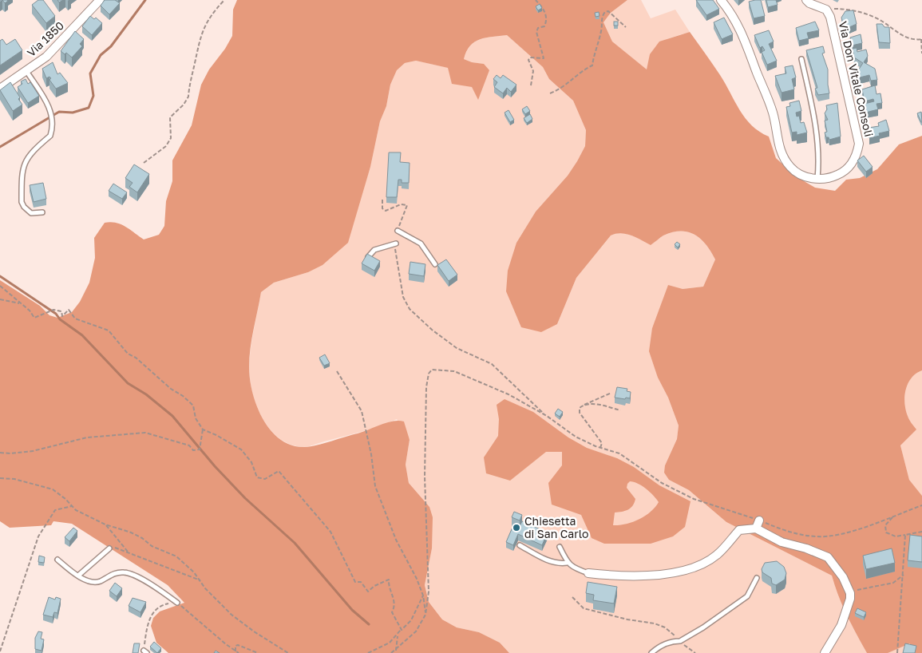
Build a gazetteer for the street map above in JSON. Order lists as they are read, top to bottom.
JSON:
{
  "streets": {
    "street": ["Via 1850", "Via Don Vitale Consoli"]
  },
  "places": ["Chiesetta di San Carlo"]
}
